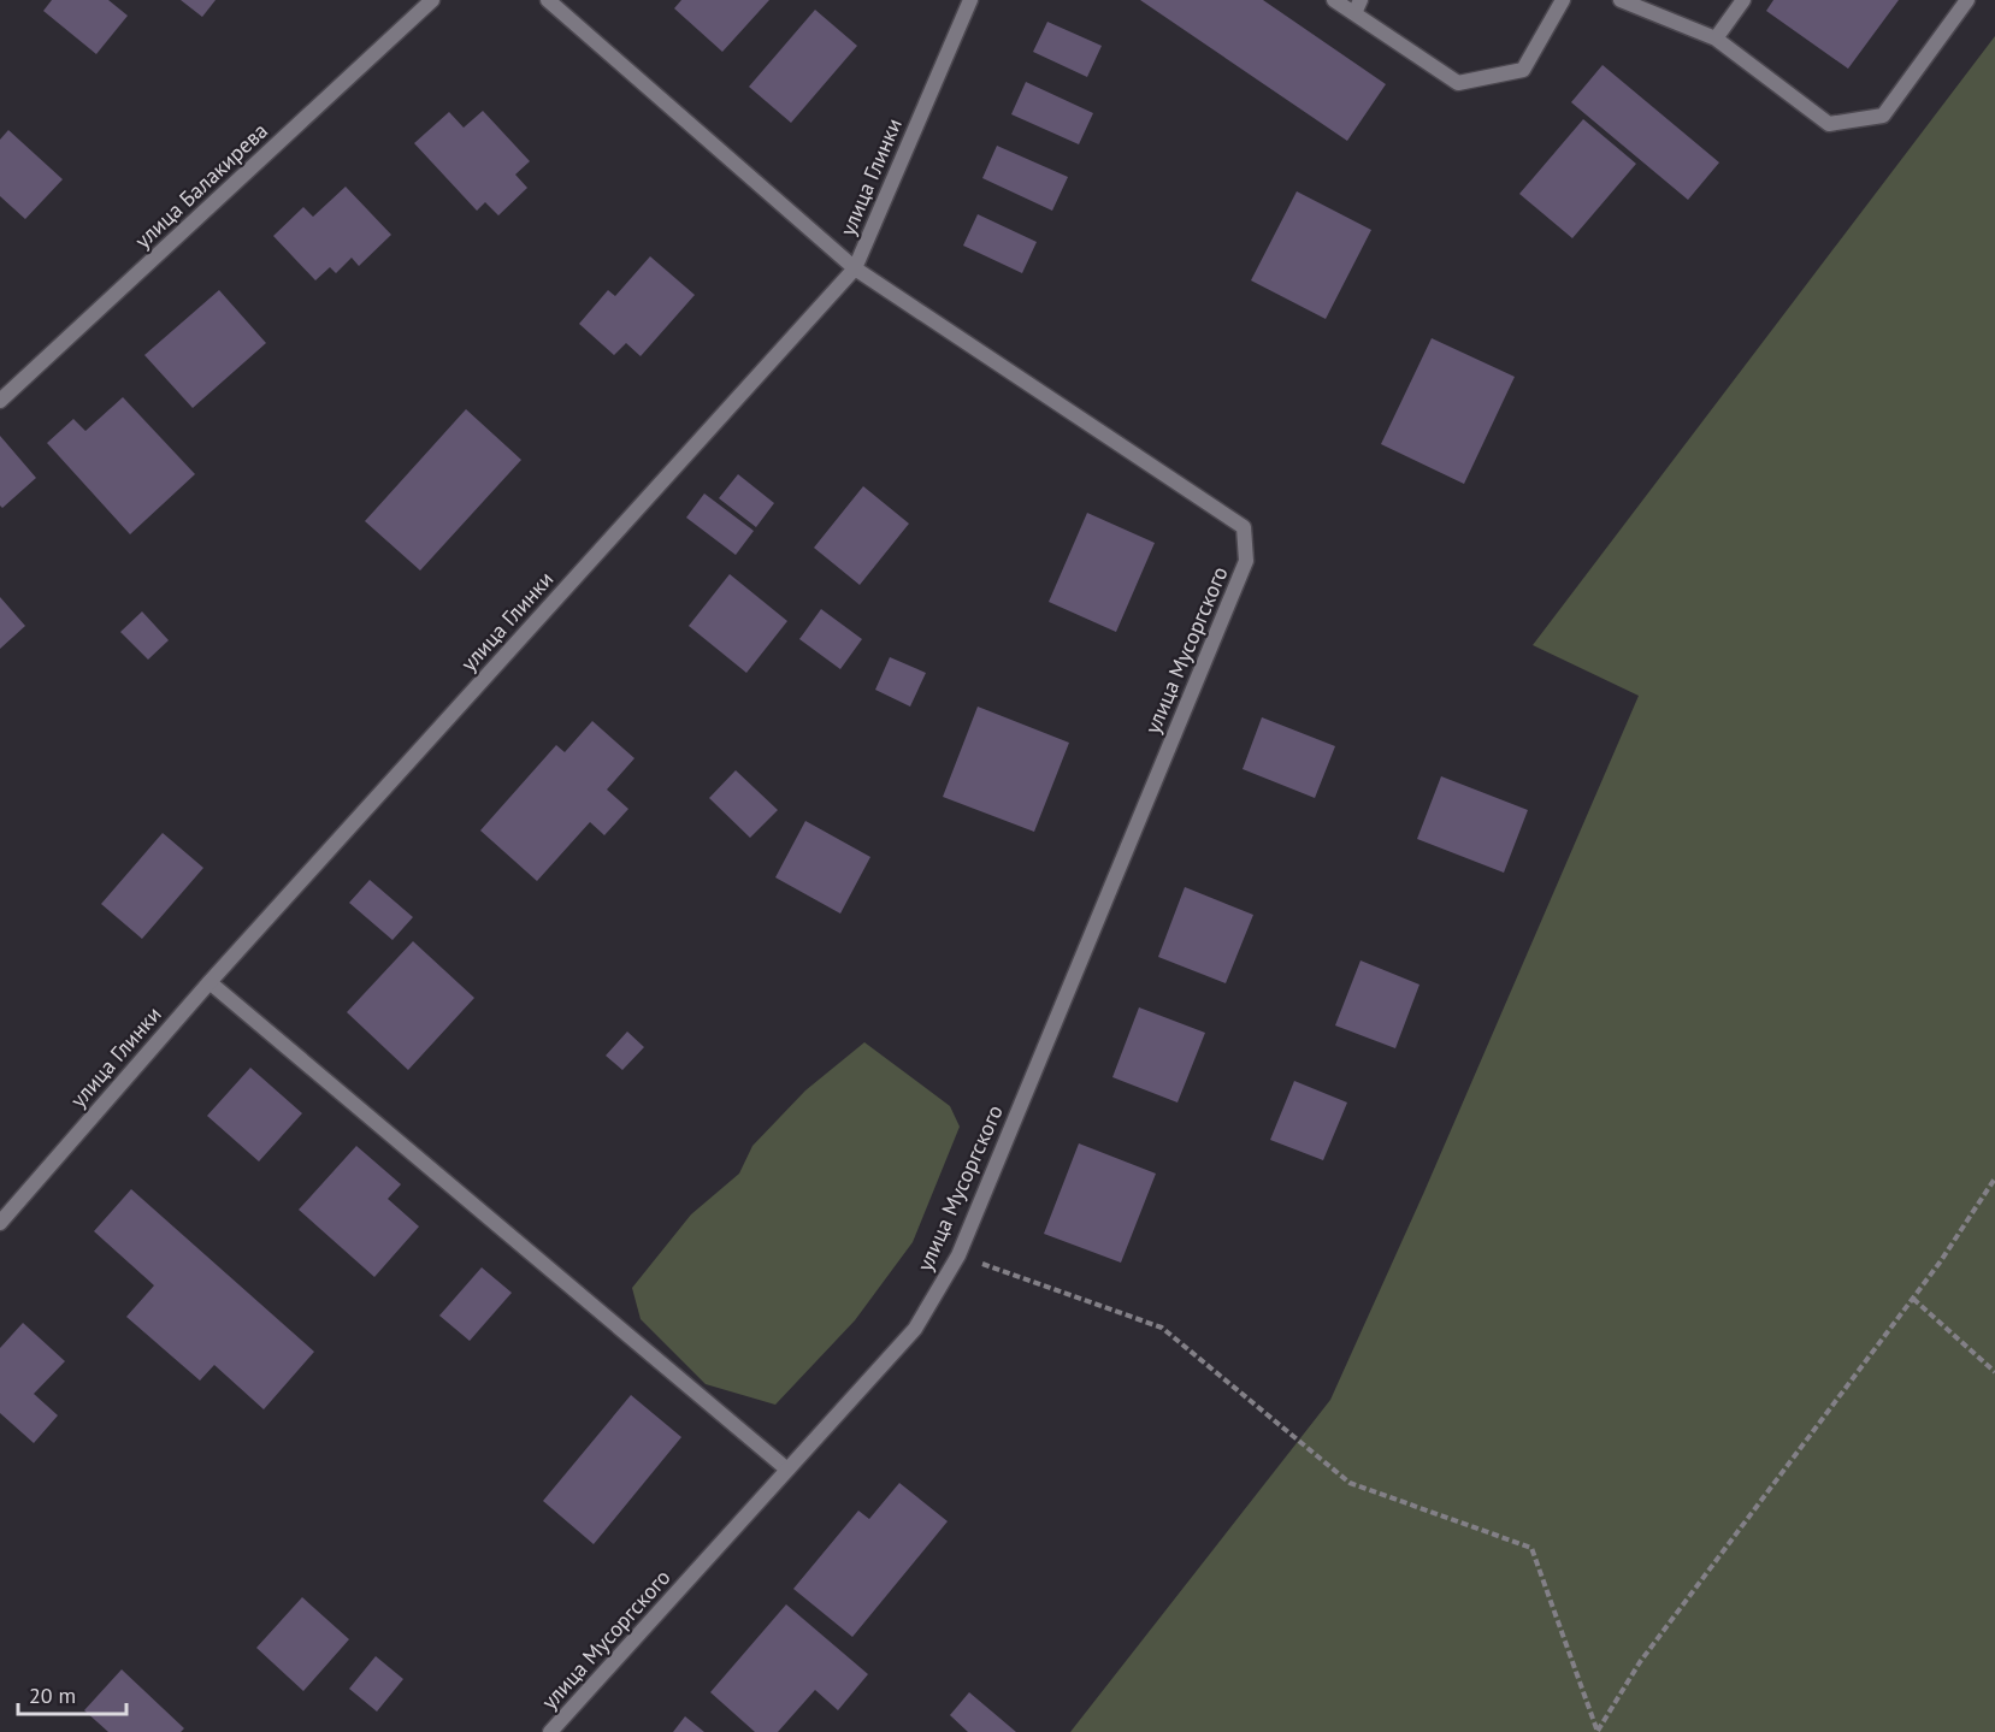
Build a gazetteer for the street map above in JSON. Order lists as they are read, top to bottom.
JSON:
{
  "streets": {
    "street": ["улица Глинки", "улица Балакирева", "улица Мусоргского"]
  },
  "crossings": [
    ["улица Глинки", "улица Мусоргского"]
  ],
  "scale_bar": "20 m"
}
